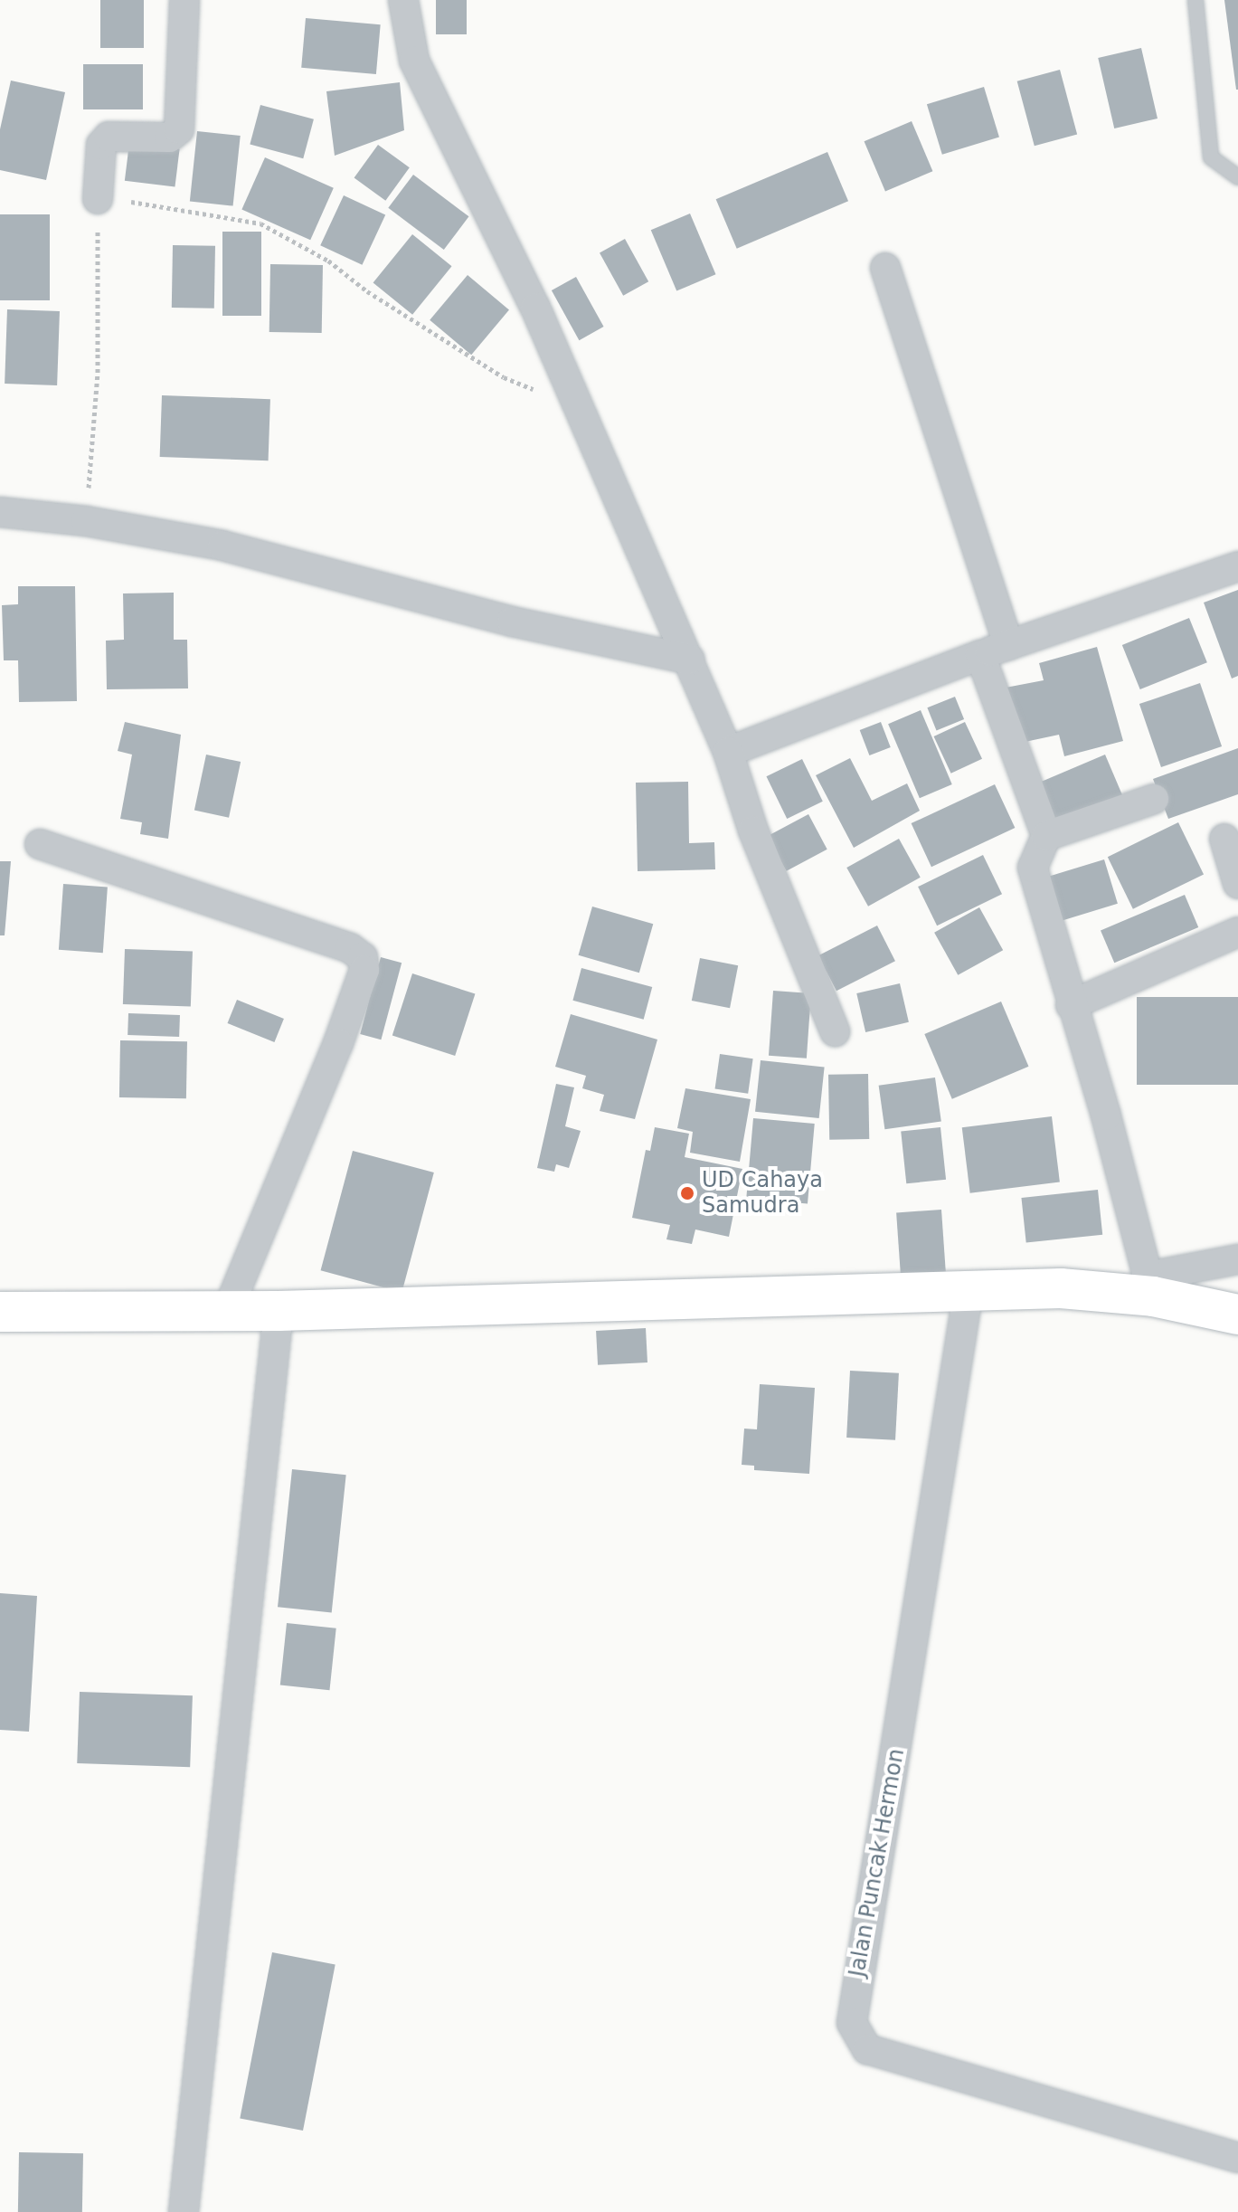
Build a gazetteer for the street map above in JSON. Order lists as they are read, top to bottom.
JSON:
{
  "streets": {
    "street": ["Jalan Puncak Hermon"]
  },
  "places": ["UD Cahaya Samudra"]
}
